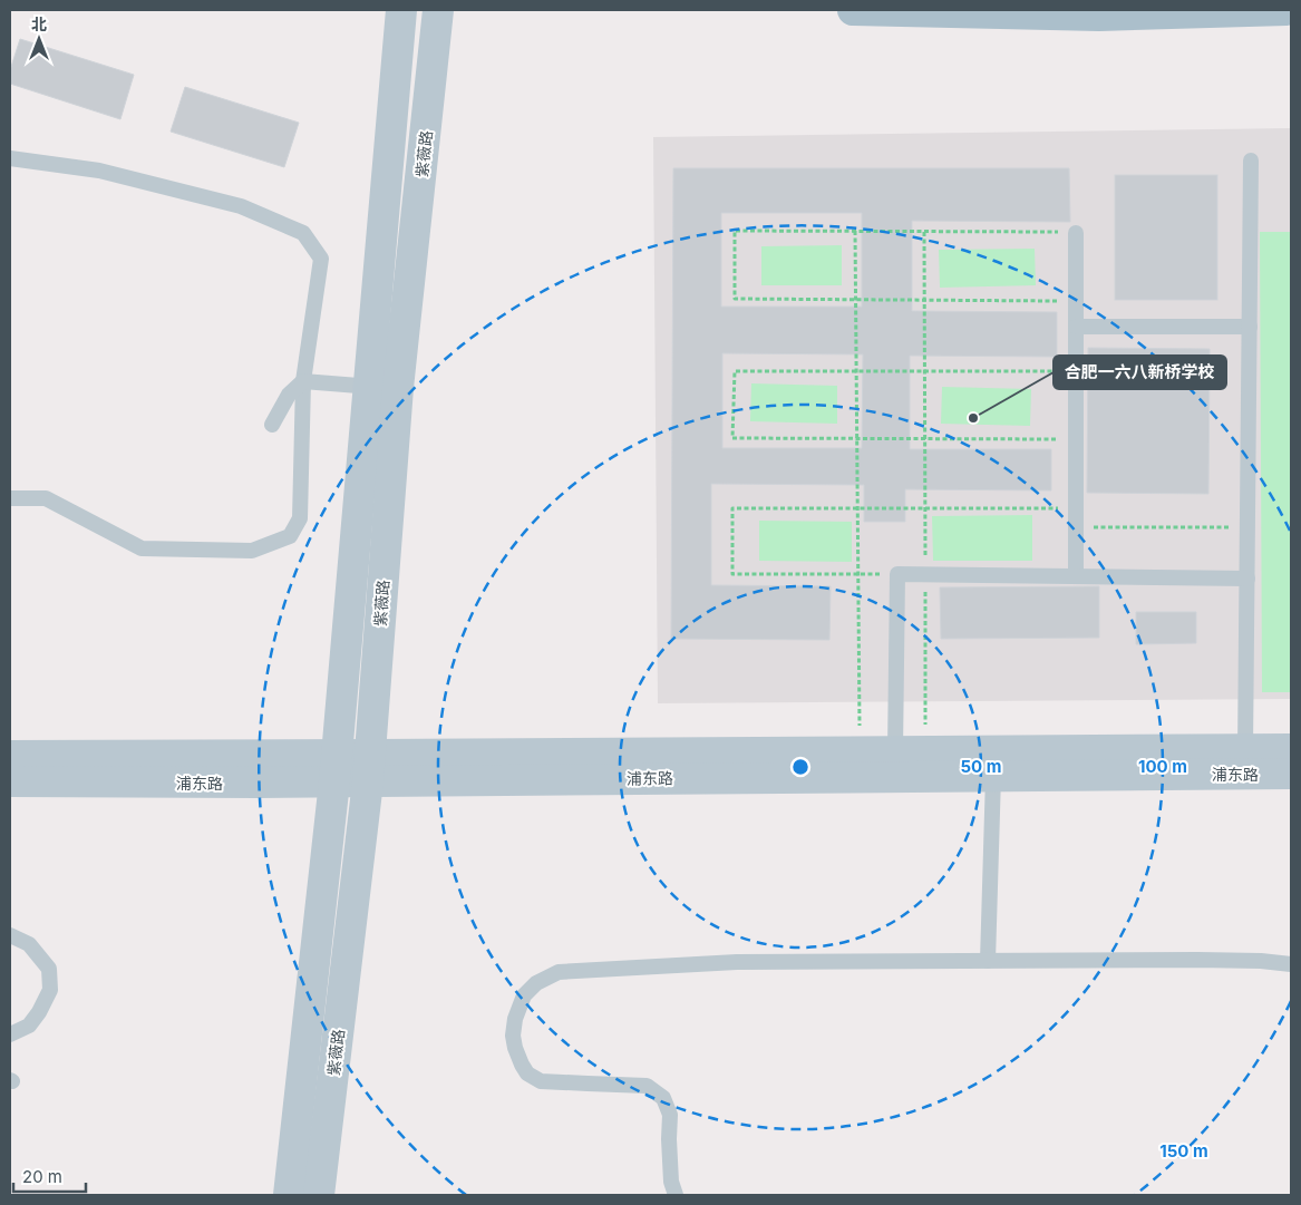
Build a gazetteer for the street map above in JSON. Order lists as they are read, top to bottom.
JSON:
{
  "streets": {
    "street": ["紫薇路", "浦东路"]
  },
  "crossings": [
    ["紫薇路", "浦东路"]
  ],
  "places": ["合肥一六八新桥学校"],
  "scale_bar": "20 m",
  "north": "top",
  "rings": ["50 m", "100 m", "150 m"]
}
